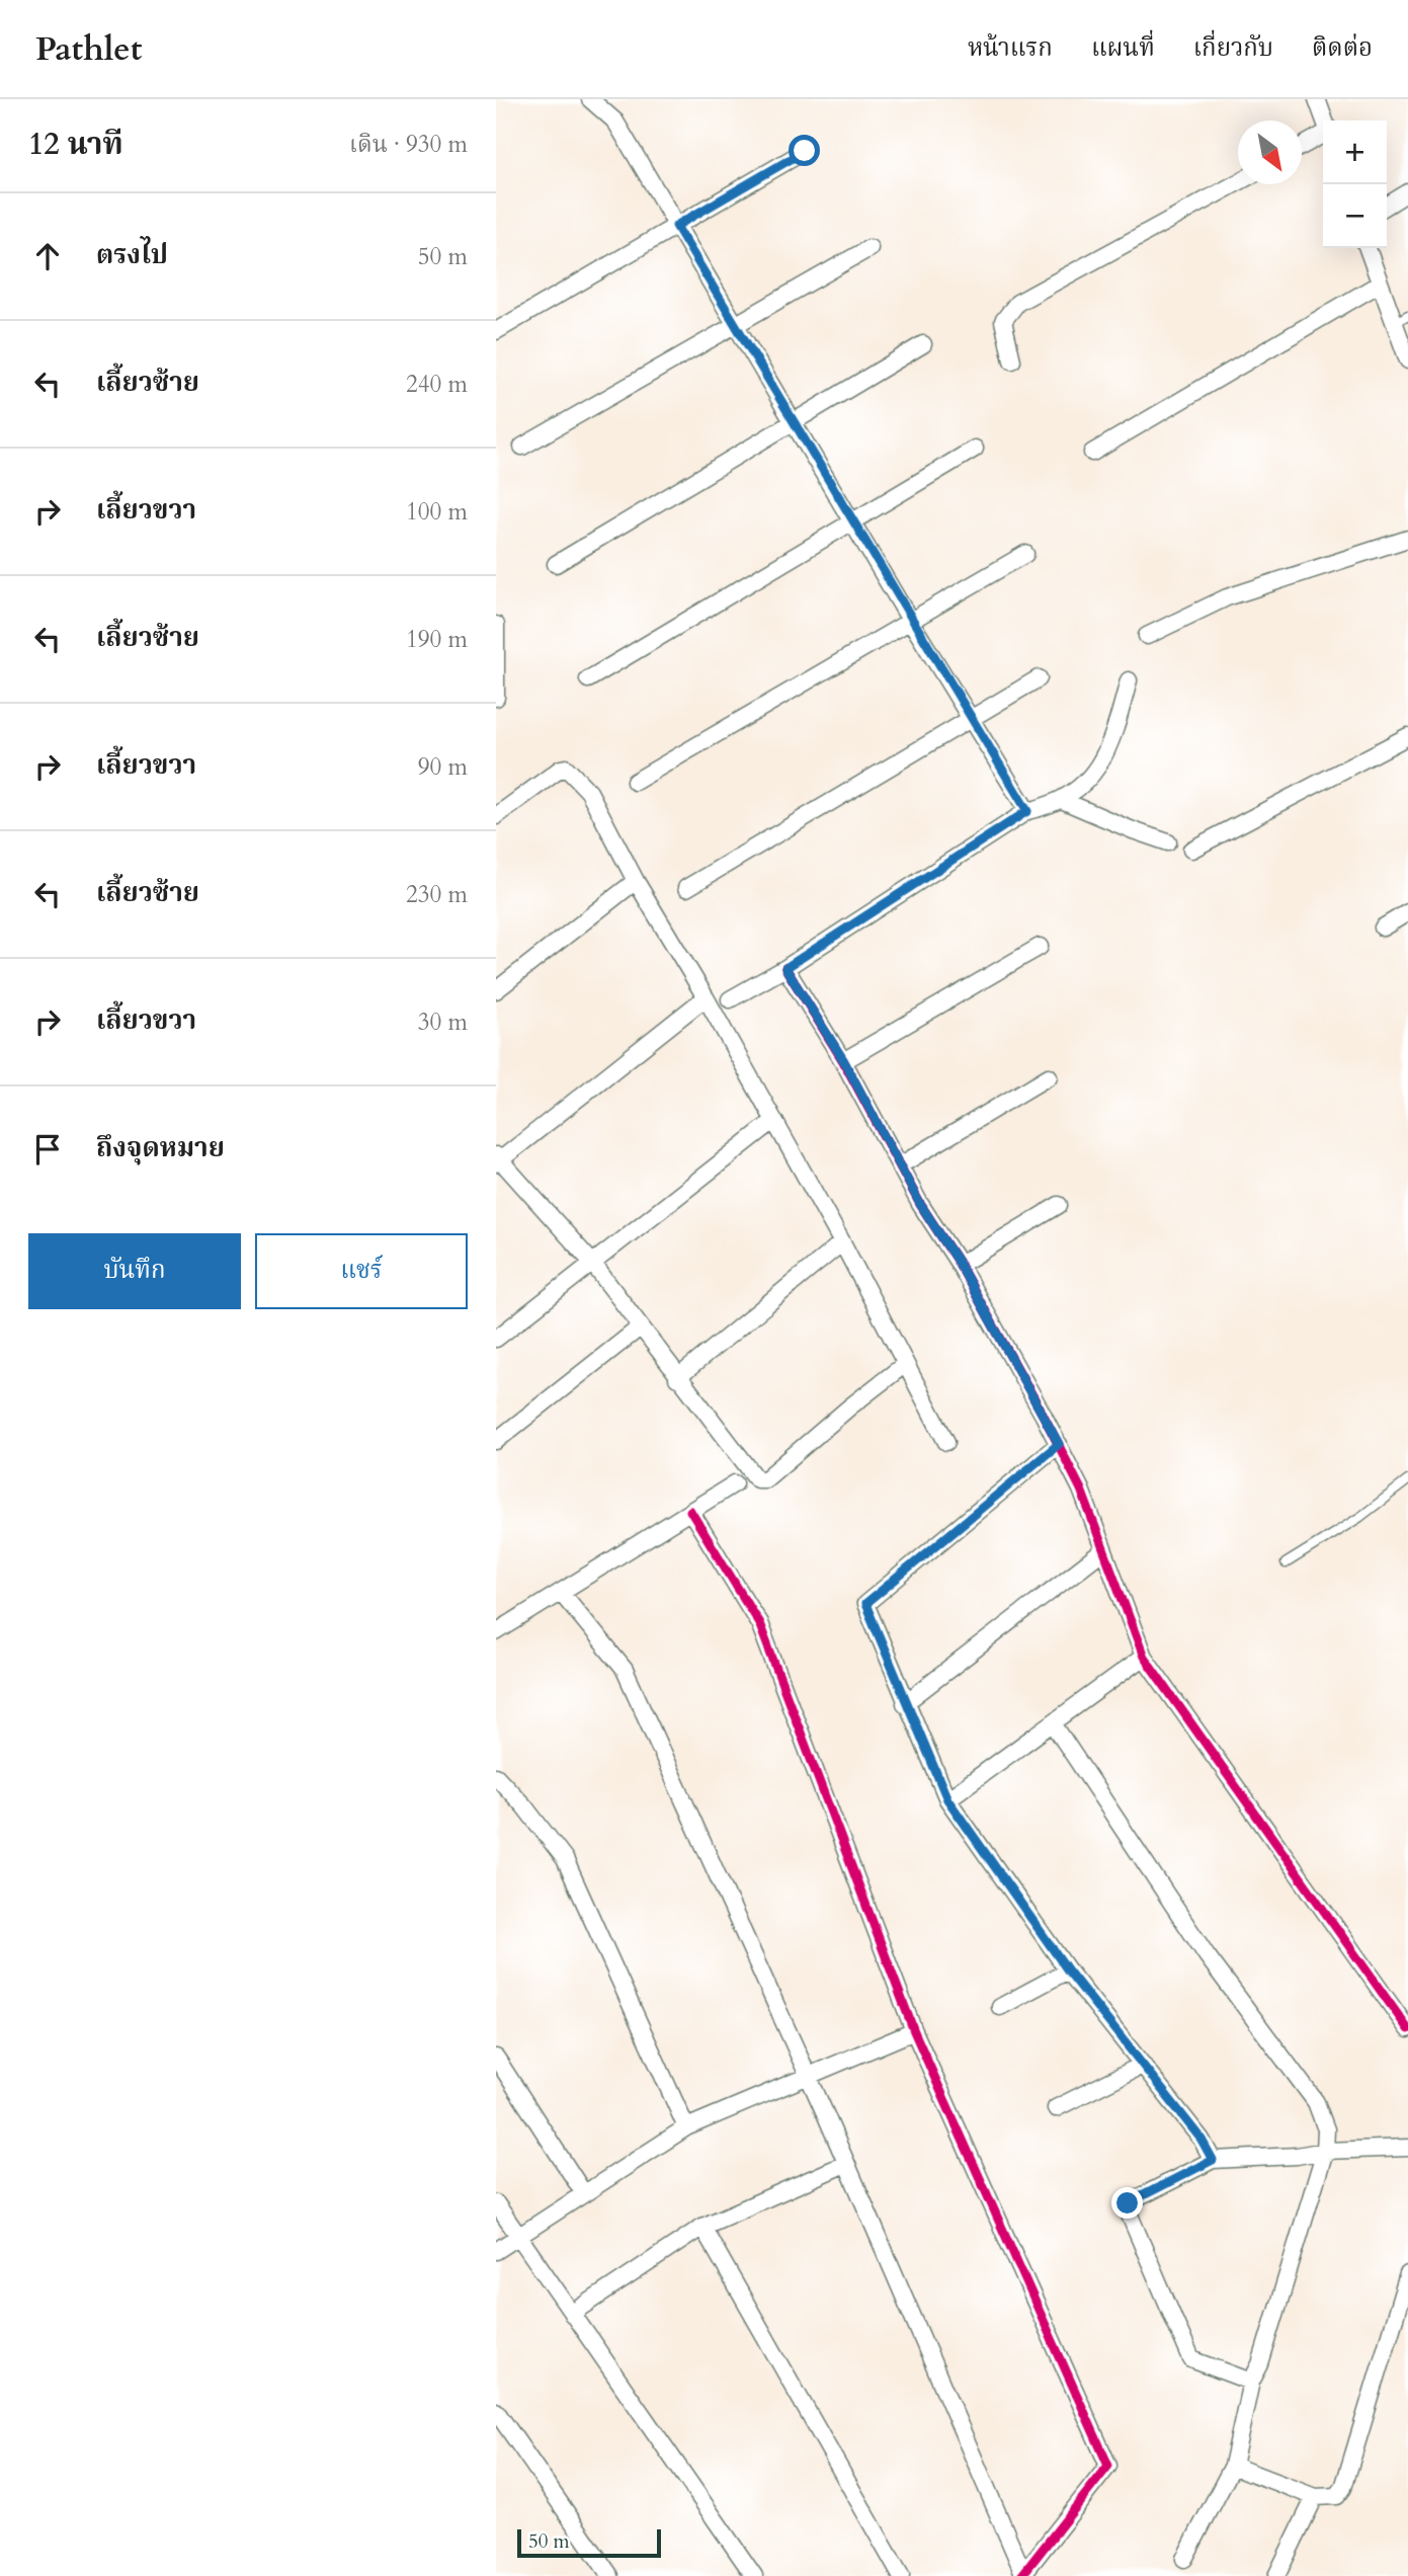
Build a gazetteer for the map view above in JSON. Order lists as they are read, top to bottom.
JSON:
{
  "scale_bar": "50 m",
  "north": "bottom right",
  "page": {
    "header": "Pathlet",
    "nav": [
      "หน้าแรก",
      "แผนที่",
      "เกี่ยวกับ",
      "ติดต่อ"
    ],
    "heading": ["12 นาที", "เดิน · 930 m"],
    "map_buttons": ["+", "−"],
    "list": [
      ["ตรงไป", "50 m"],
      ["เลี้ยวซ้าย", "240 m"],
      ["เลี้ยวขวา", "100 m"],
      ["เลี้ยวซ้าย", "190 m"],
      ["เลี้ยวขวา", "90 m"],
      ["เลี้ยวซ้าย", "230 m"],
      ["เลี้ยวขวา", "30 m"],
      "ถึงจุดหมาย"
    ],
    "buttons": ["บันทึก", "แชร์"],
    "scale": "50 m"
  }
}
